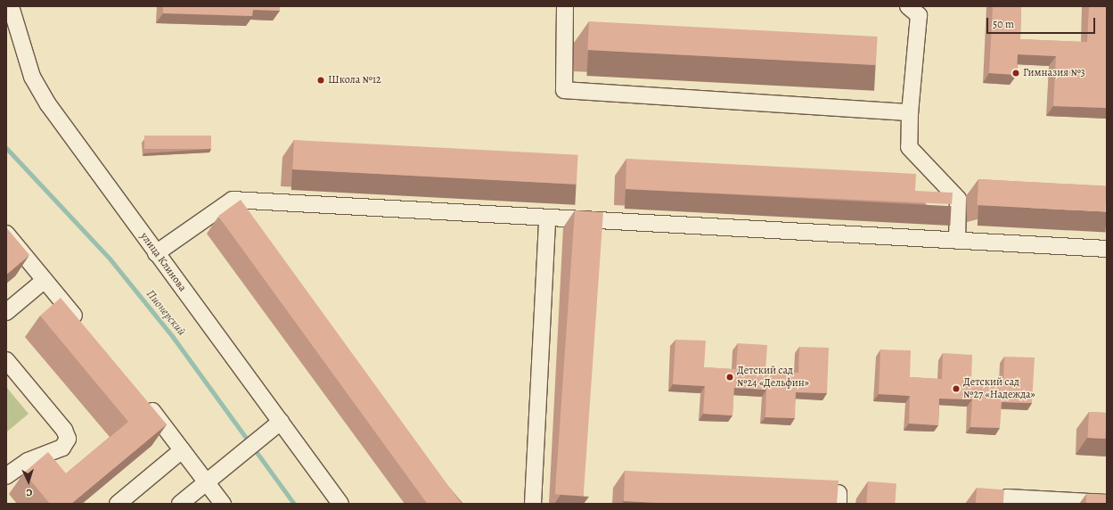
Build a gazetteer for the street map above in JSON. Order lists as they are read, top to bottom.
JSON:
{
  "streets": {
    "street": ["улица Клинова"]
  },
  "water": ["Пионерский"],
  "places": [
    "Гимназия №3",
    "Школа №12",
    "Детский сад №24 «Дельфин»",
    "Детский сад №27 «Надежда»"
  ],
  "scale_bar": "50 m",
  "north": "bottom"
}
